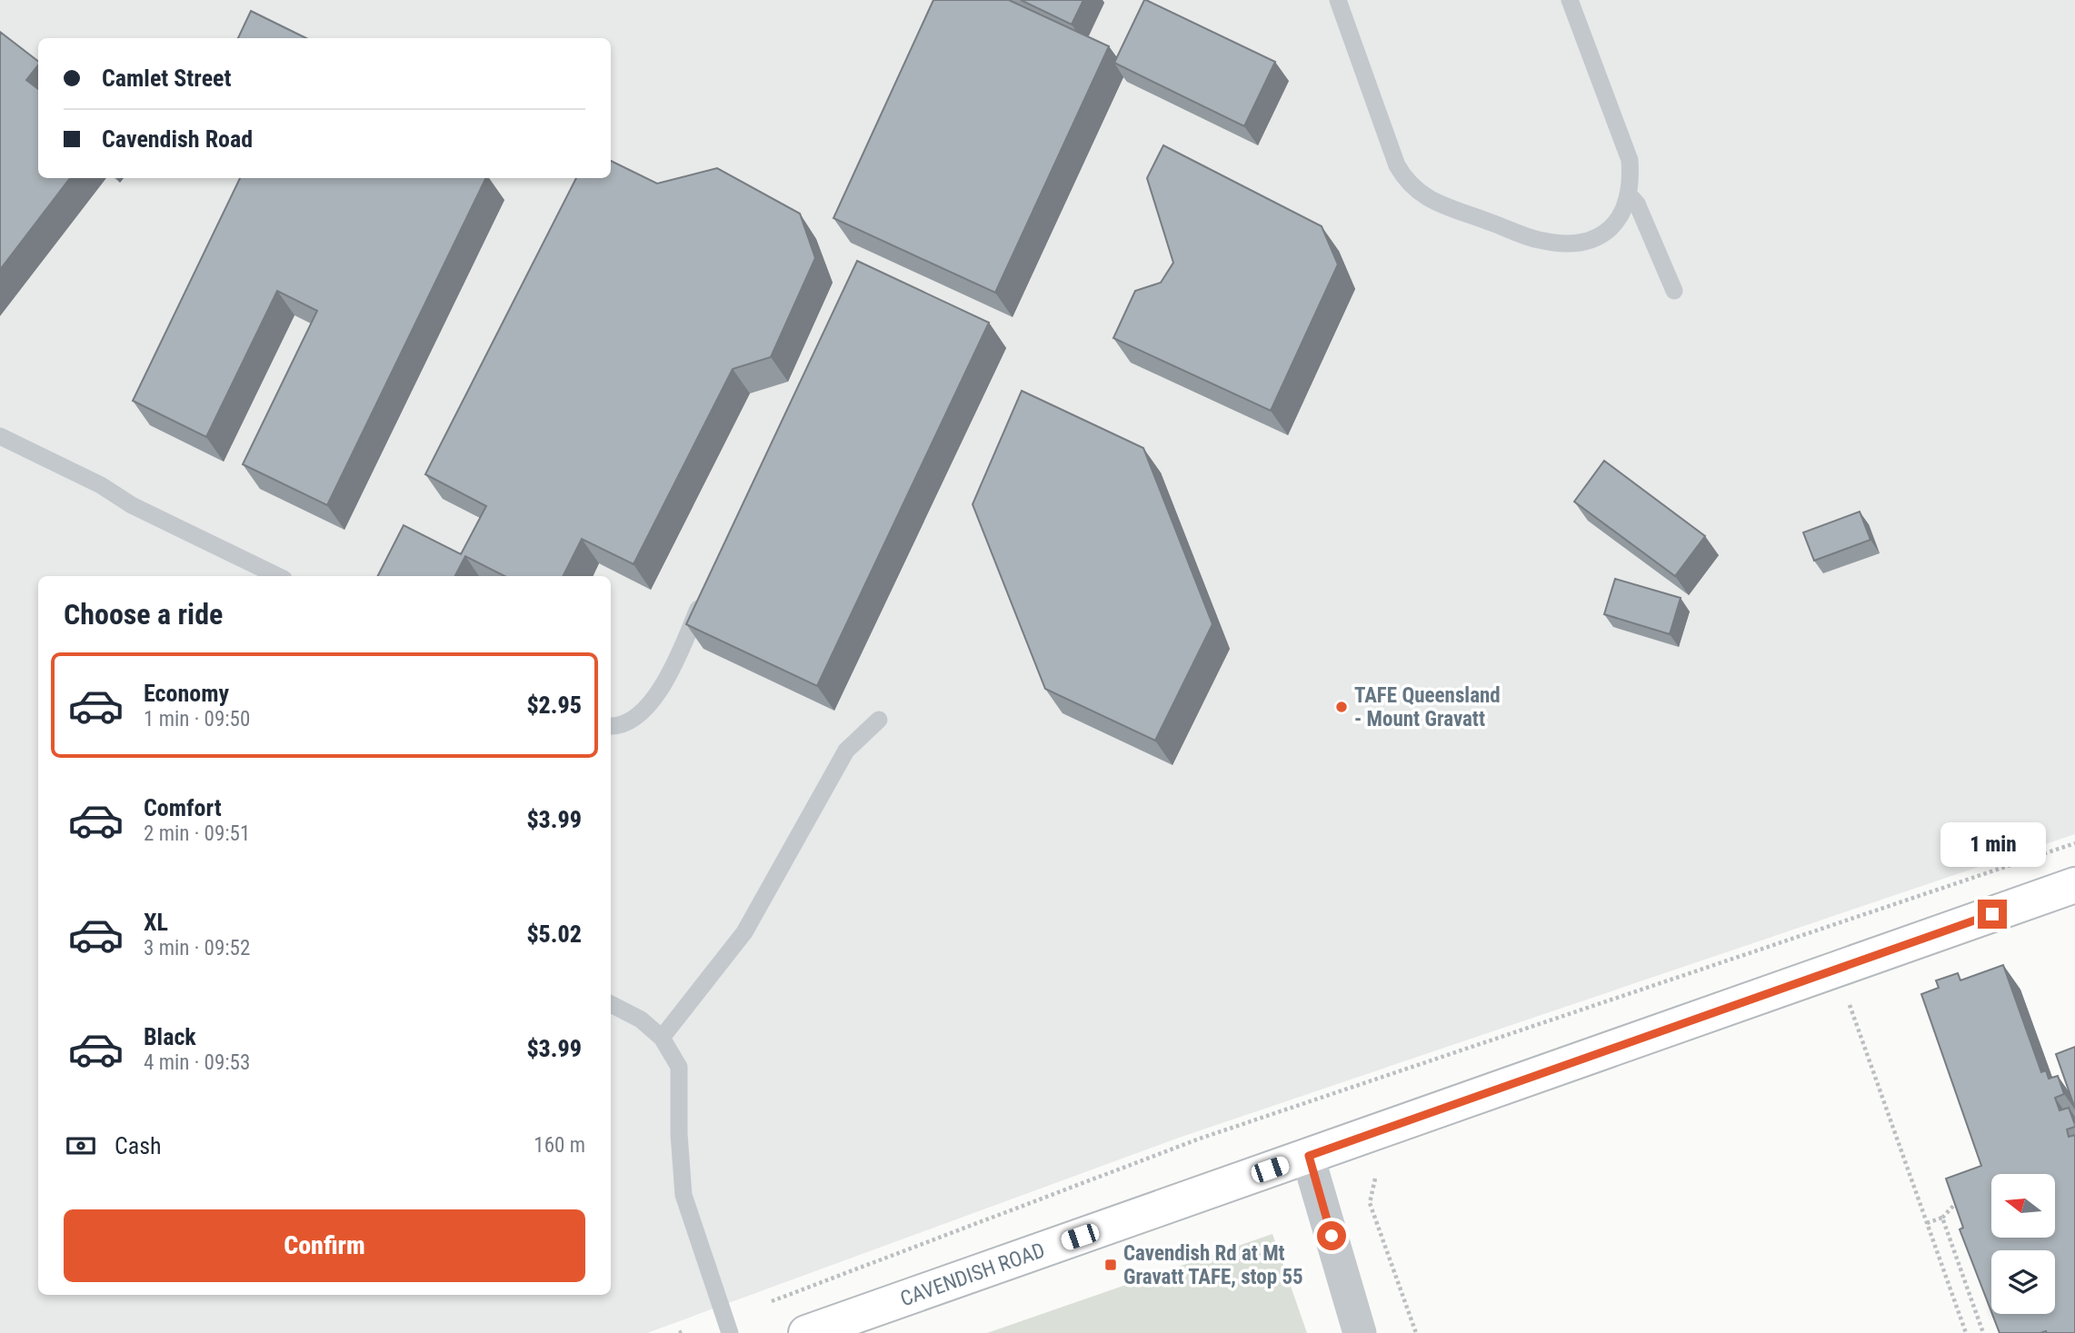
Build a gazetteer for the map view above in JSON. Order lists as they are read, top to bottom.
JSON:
{
  "streets": {
    "main road": ["CAVENDISH ROAD"]
  },
  "places": {
    "other": ["TAFE Queensland - Mount Gravatt"],
    "transit": ["Cavendish Rd at Mt Gravatt TAFE, stop 55"]
  },
  "north": "left",
  "page": {
    "banner": ["Camlet Street", "Cavendish Road"],
    "heading": "Choose a ride",
    "list": [
      {
        "name": "Economy",
        "note": "1 min · 09:50",
        "value": "$2.95"
      },
      {
        "name": "Comfort",
        "note": "2 min · 09:51",
        "value": "$3.99"
      },
      {
        "name": "XL",
        "note": "3 min · 09:52",
        "value": "$5.02"
      },
      {
        "name": "Black",
        "note": "4 min · 09:53",
        "value": "$3.99"
      }
    ],
    "bubble": "1 min",
    "pay": ["Cash", "160 m"],
    "buttons": "Confirm"
  }
}
